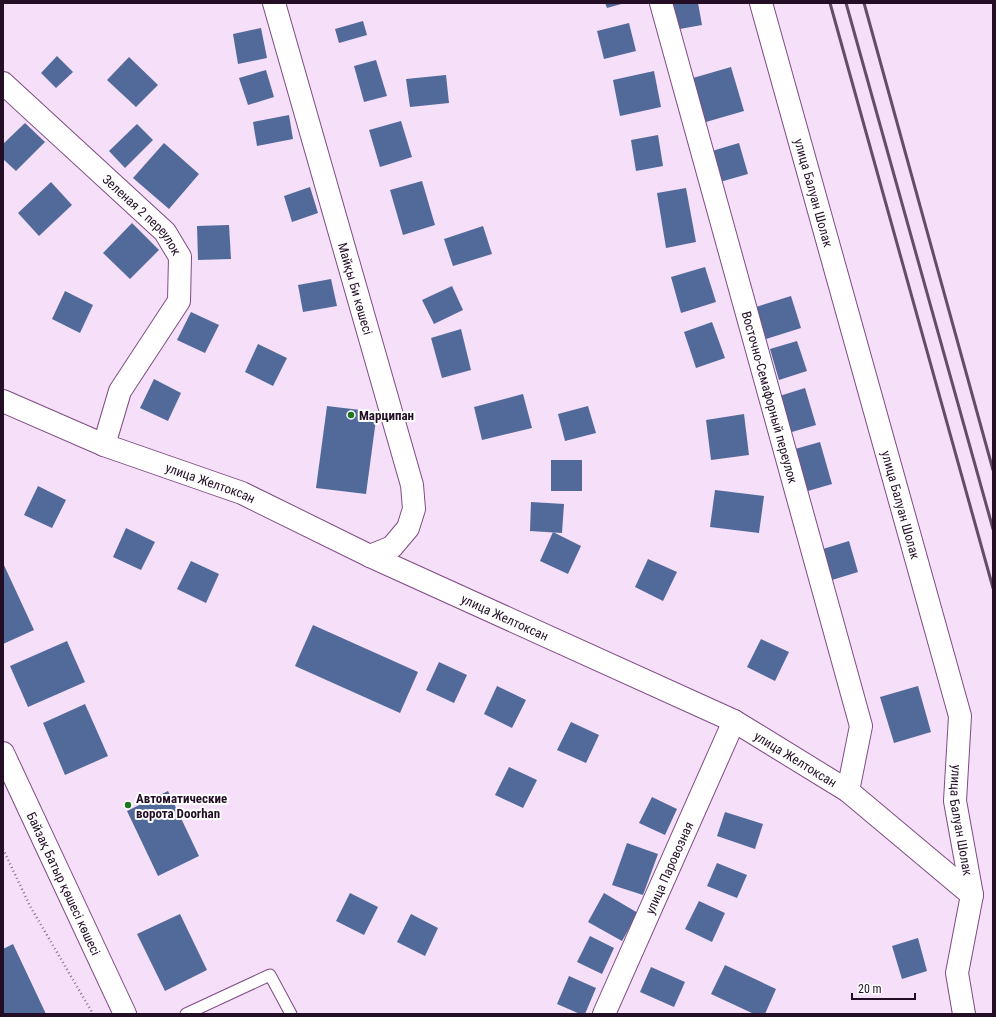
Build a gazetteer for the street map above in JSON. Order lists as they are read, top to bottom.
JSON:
{
  "streets": {
    "street": [
      "улица Балуан Шолак",
      "Зеленая 2 переулок",
      "Майқы Би көшесі",
      "Восточно-Семафорный переулок",
      "улица Желтоксан",
      "улица Паровозная",
      "Байзақ Батыр қөшесі көшесі"
    ]
  },
  "crossings": [
    ["улица Балуан Шолак", "улица Желтоксан"],
    ["Зеленая 2 переулок", "улица Желтоксан"],
    ["Майқы Би көшесі", "улица Желтоксан"],
    ["Восточно-Семафорный переулок", "улица Желтоксан"],
    ["улица Желтоксан", "улица Паровозная"]
  ],
  "places": ["Марципан", "Автоматические ворота Doorhan"],
  "scale_bar": "20 m"
}
